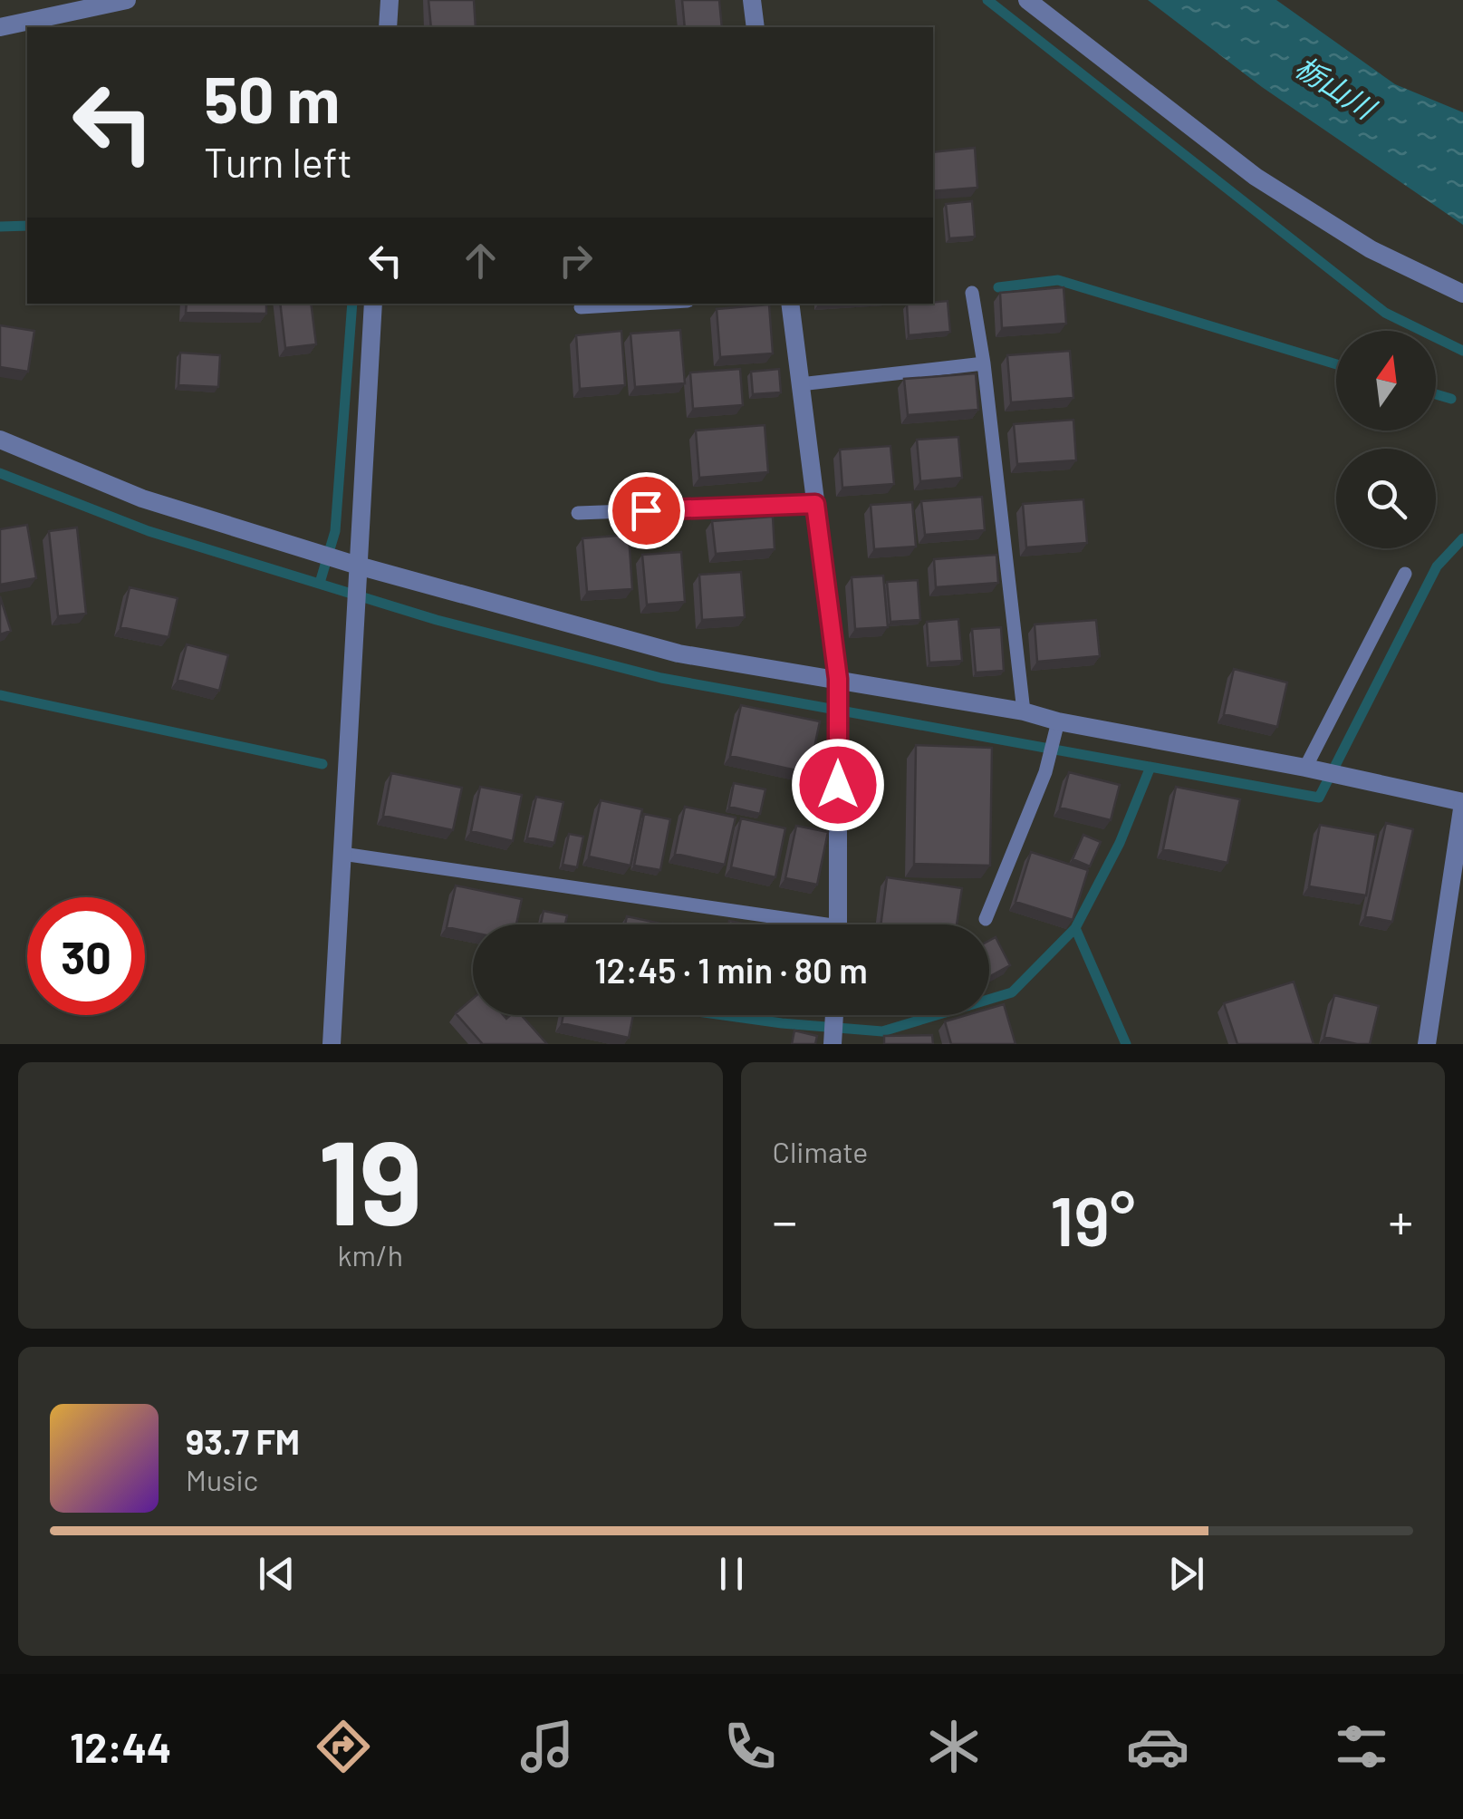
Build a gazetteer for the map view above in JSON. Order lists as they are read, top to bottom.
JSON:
{
  "water": ["栃山川"],
  "north": "top",
  "page": {
    "turn": ["50 m", "Turn left"],
    "limit": "30",
    "trip": "12:45 · 1 min · 80 m",
    "tile": [
      ["19", "km/h"],
      "Climate"
    ],
    "heat": ["−", "19°", "+"],
    "song": ["93.7 FM", "Music"],
    "tabs": "12:44"
  }
}
